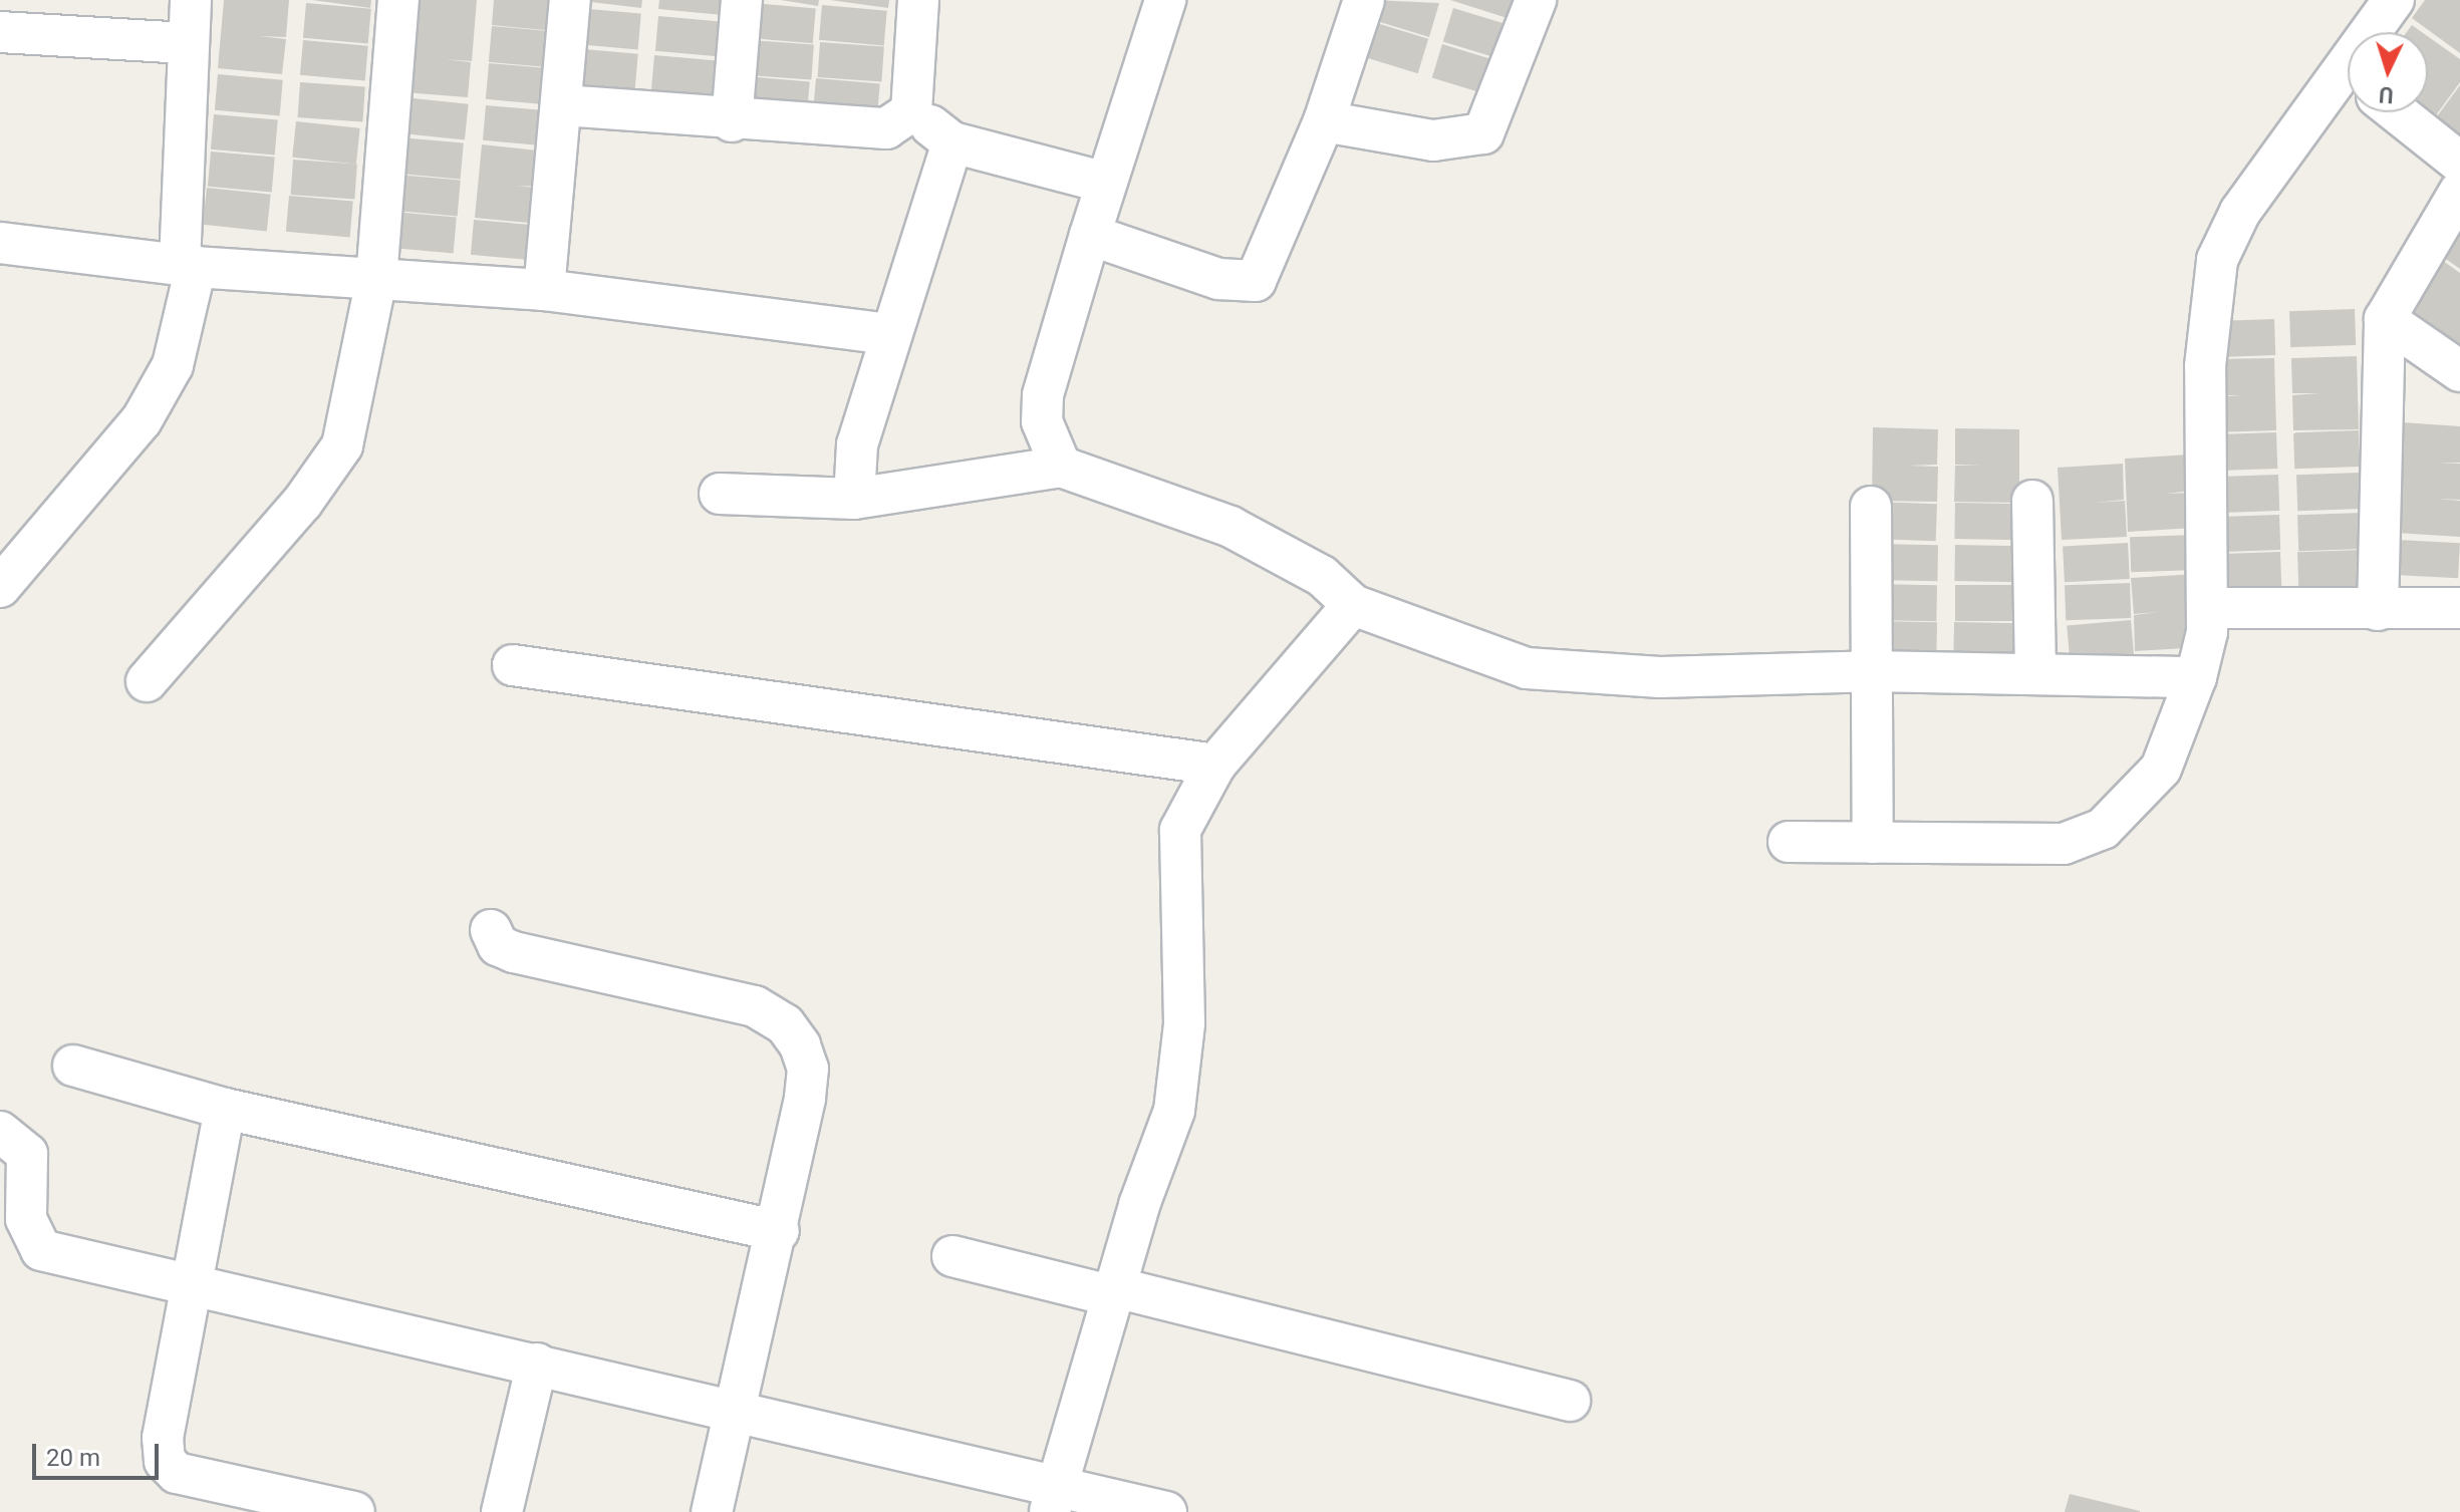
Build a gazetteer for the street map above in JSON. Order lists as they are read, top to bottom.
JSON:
{
  "scale_bar": "20 m",
  "north": "bottom"
}
